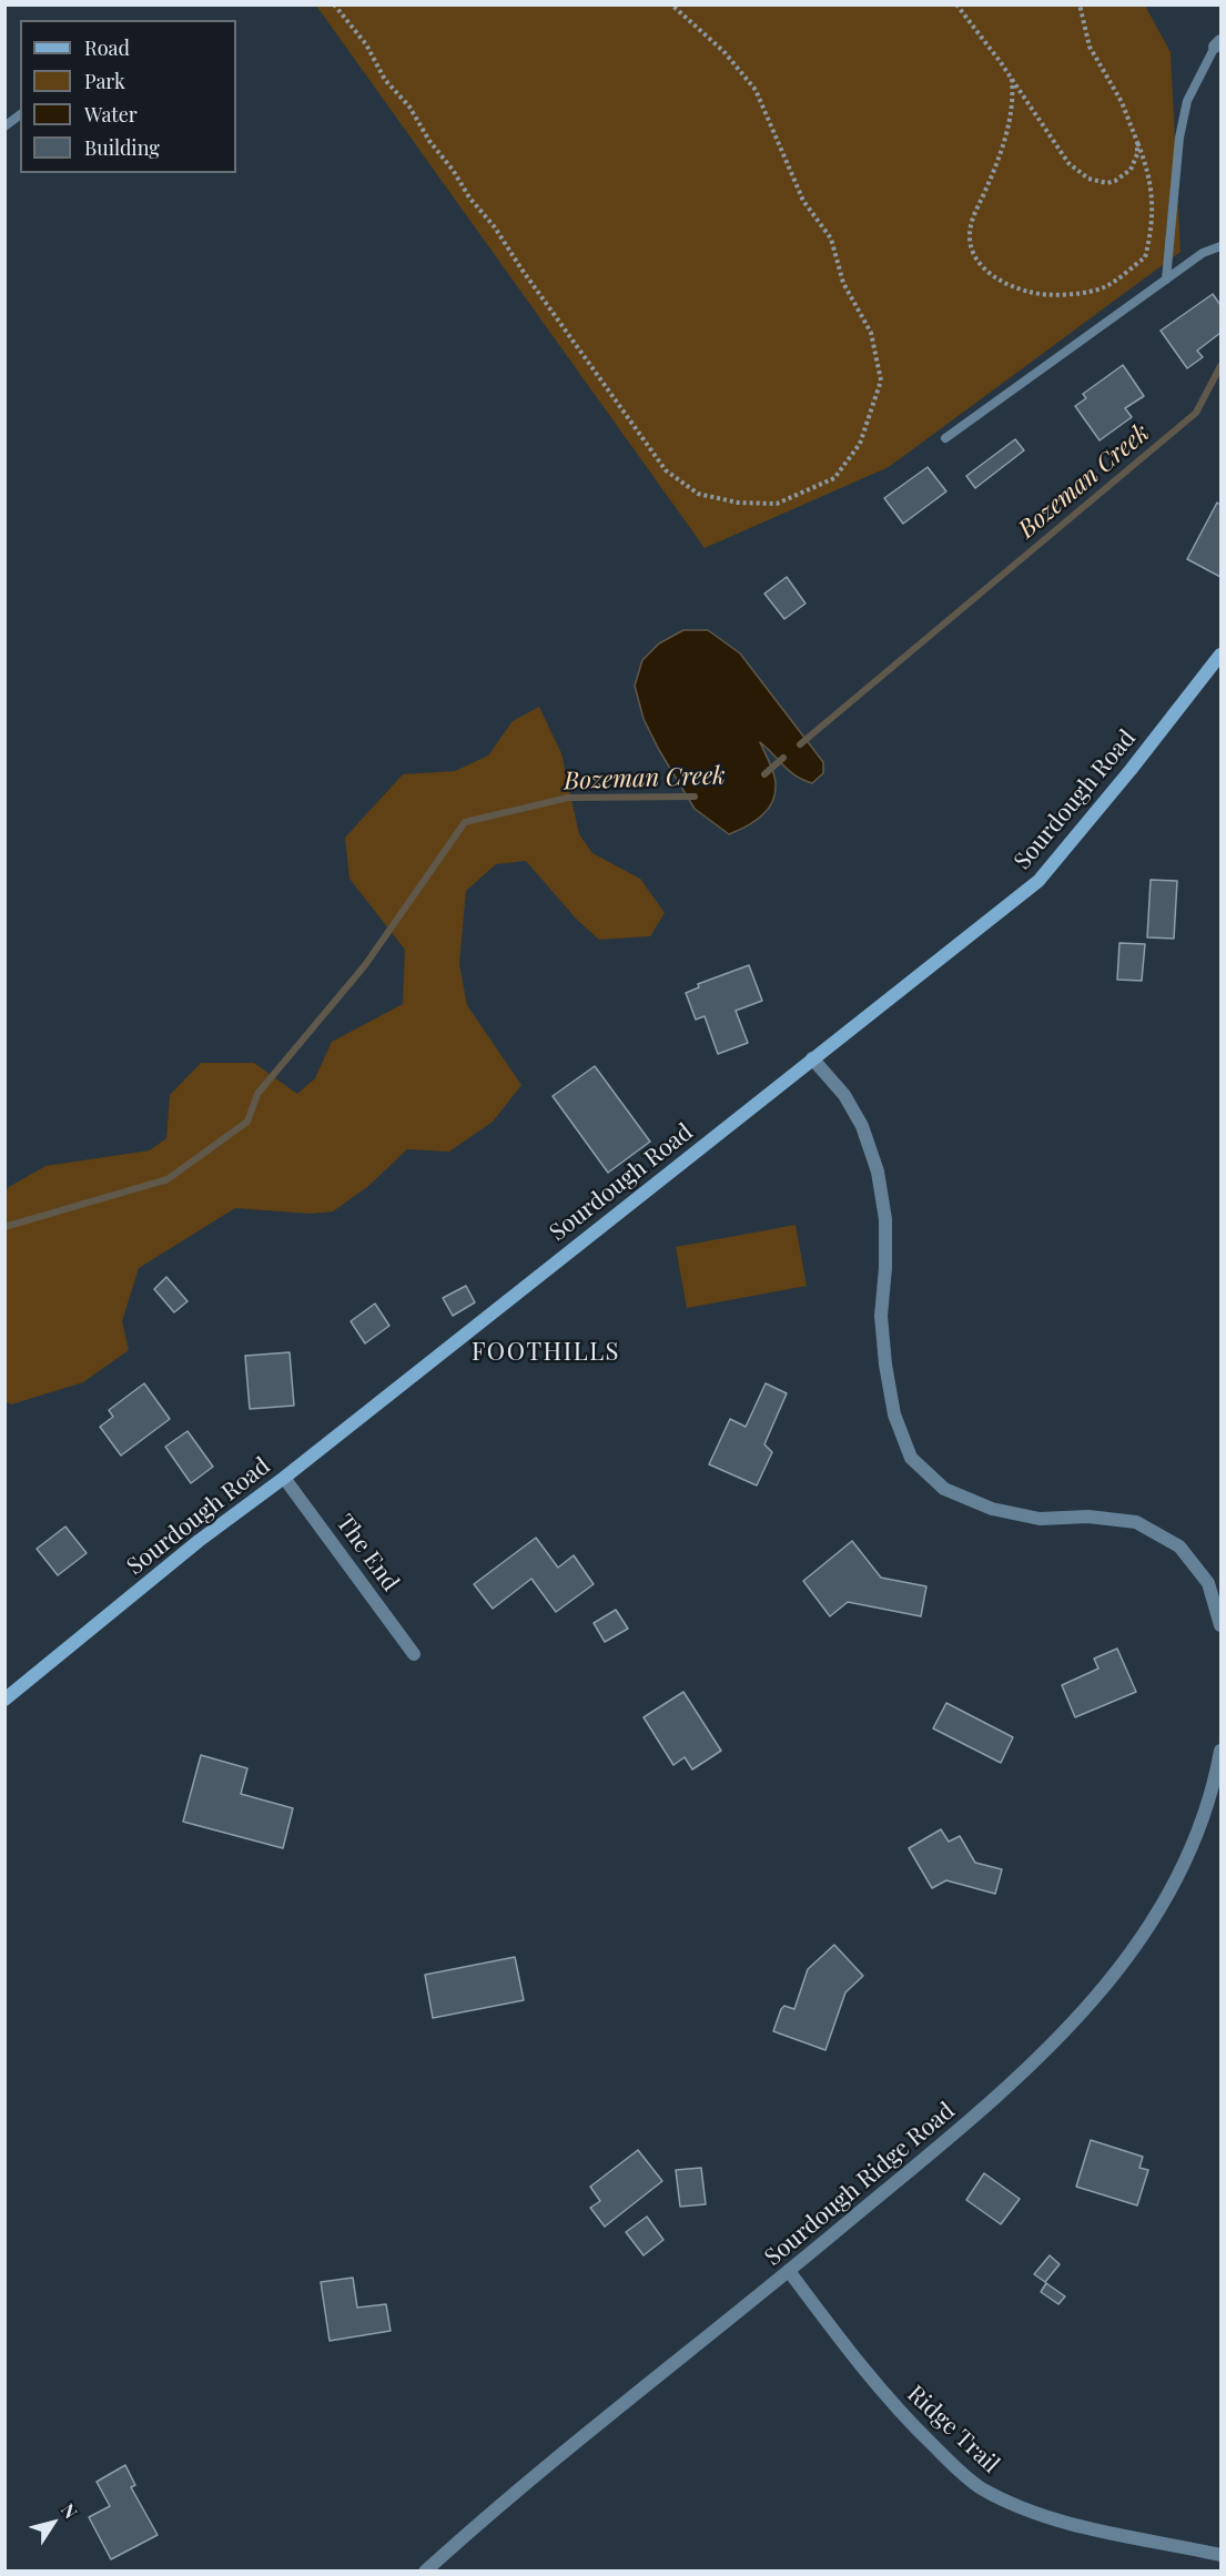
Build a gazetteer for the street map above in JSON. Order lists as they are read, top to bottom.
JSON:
{
  "streets": {
    "street": [
      "Sourdough Road",
      "The End",
      "Sourdough Ridge Road",
      "Ridge Trail"
    ]
  },
  "crossings": [
    ["Sourdough Road", "The End"],
    ["Sourdough Ridge Road", "Ridge Trail"]
  ],
  "districts": ["FOOTHILLS"],
  "water": ["Bozeman Creek"],
  "legend": [
    "Road",
    "Park",
    "Water",
    "Building"
  ],
  "north": "top right"
}
